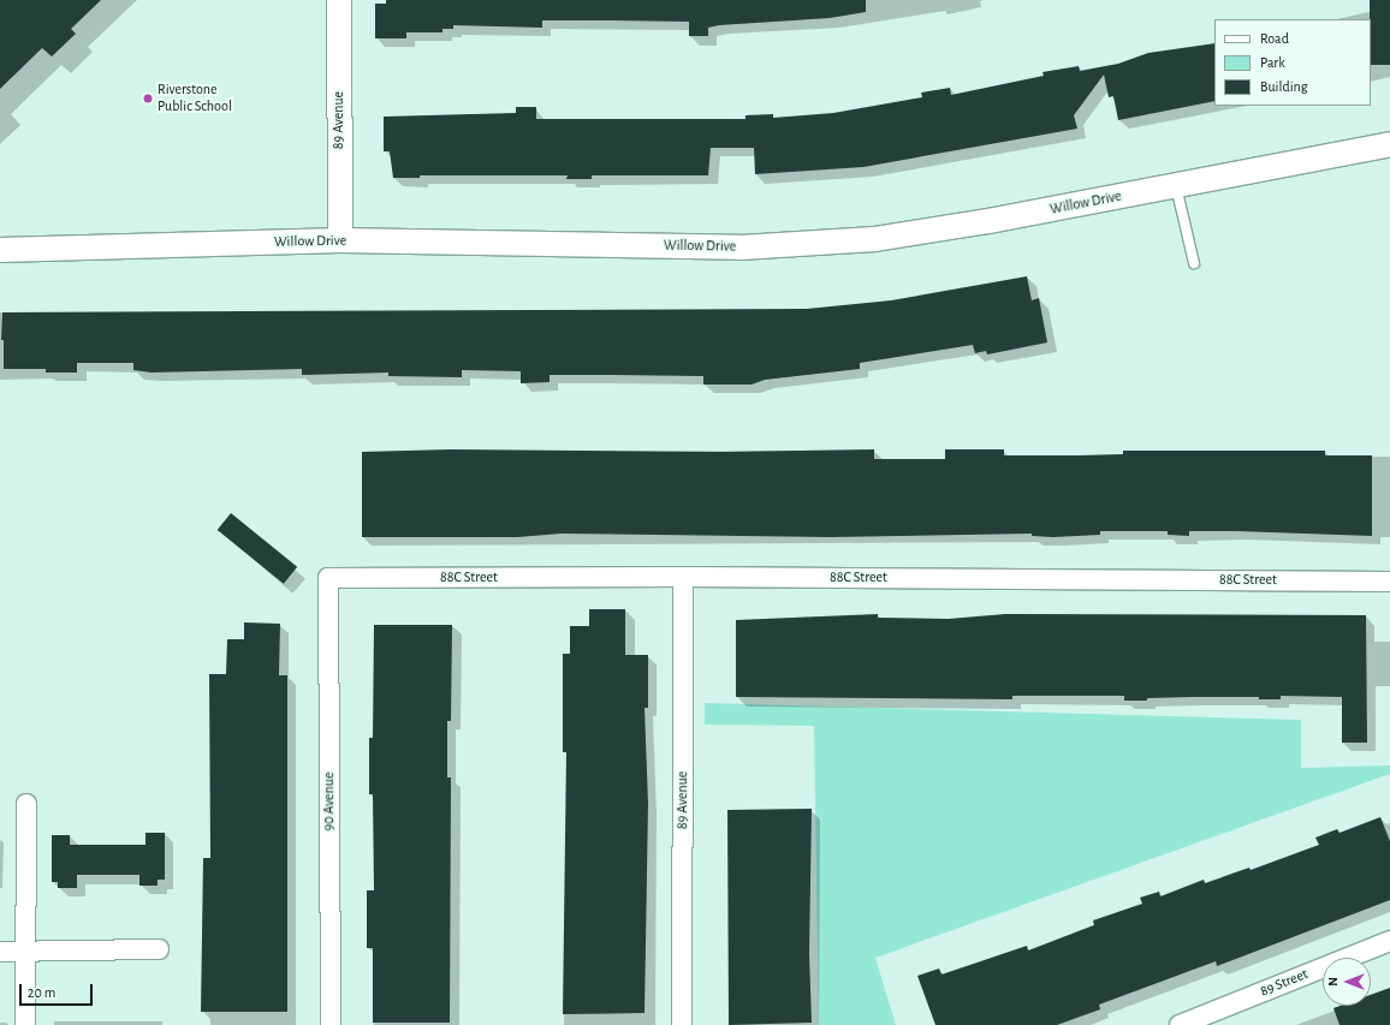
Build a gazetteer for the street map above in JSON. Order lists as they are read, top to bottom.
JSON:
{
  "streets": {
    "street": [
      "89 Avenue",
      "Willow Drive",
      "88C Street",
      "90 Avenue",
      "89 Street"
    ]
  },
  "crossings": [
    ["89 Avenue", "Willow Drive"],
    ["89 Avenue", "88C Street"],
    ["88C Street", "90 Avenue"]
  ],
  "places": ["Riverstone Public School"],
  "legend": ["Road", "Park", "Building"],
  "scale_bar": "20 m",
  "north": "left"
}
